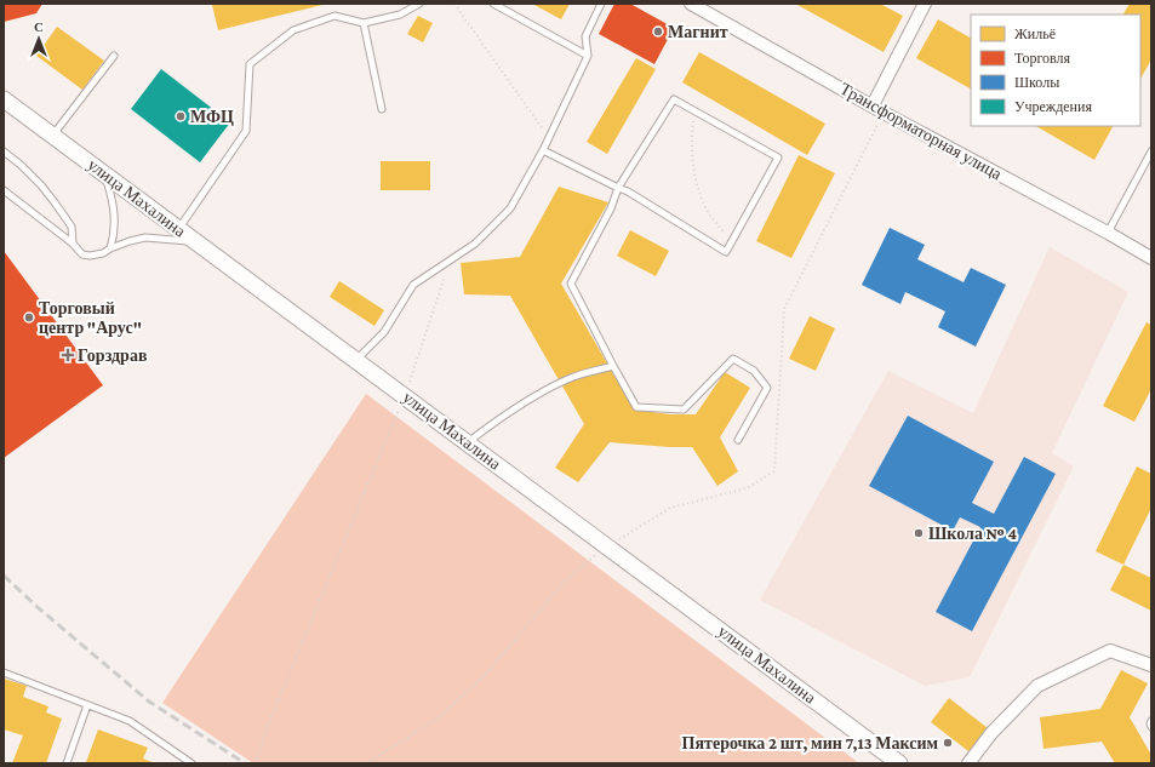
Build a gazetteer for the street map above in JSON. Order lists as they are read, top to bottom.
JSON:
{
  "streets": {
    "street": ["Трансформаторная улица", "улица Махалина"]
  },
  "places": {
    "other": [
      "Магнит",
      "МФЦ",
      "Торговый центр \"Арус\"",
      "Школа № 4",
      "Пятерочка 2 шт, мин 7,13 Максим"
    ],
    "health": ["Горздрав"]
  },
  "legend": [
    "Жильё",
    "Торговля",
    "Школы",
    "Учреждения"
  ],
  "north": "top"
}
